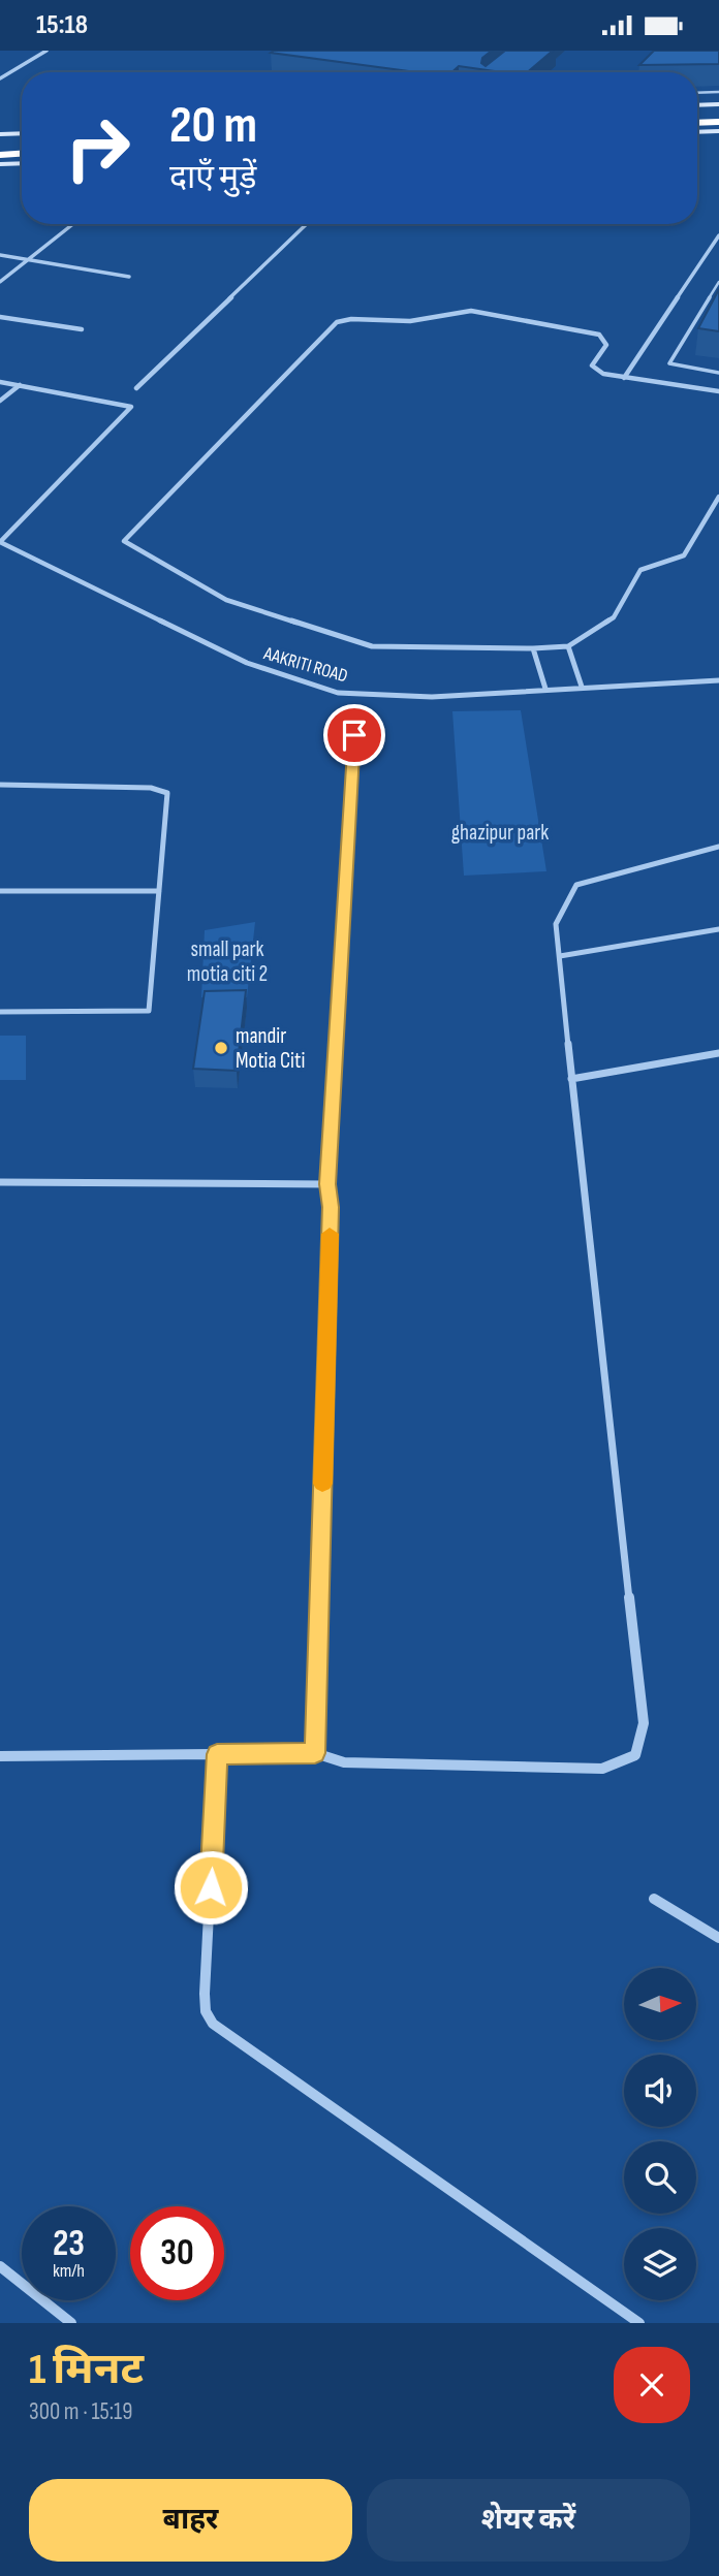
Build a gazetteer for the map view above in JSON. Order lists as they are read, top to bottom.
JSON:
{
  "streets": {
    "street": ["AAKRITI ROAD"]
  },
  "parks": ["ghazipur park", "small park motia citi 2"],
  "places": ["mandir Motia Citi"],
  "north": "right",
  "page": {
    "status": "15:18",
    "turn": ["20 m", "दाएँ मुड़ें"],
    "speed": "23 km/h",
    "limit": "30",
    "heading": ["1 मिनट", "300 m · 15:19"],
    "buttons": ["बाहर", "शेयर करें"]
  }
}
